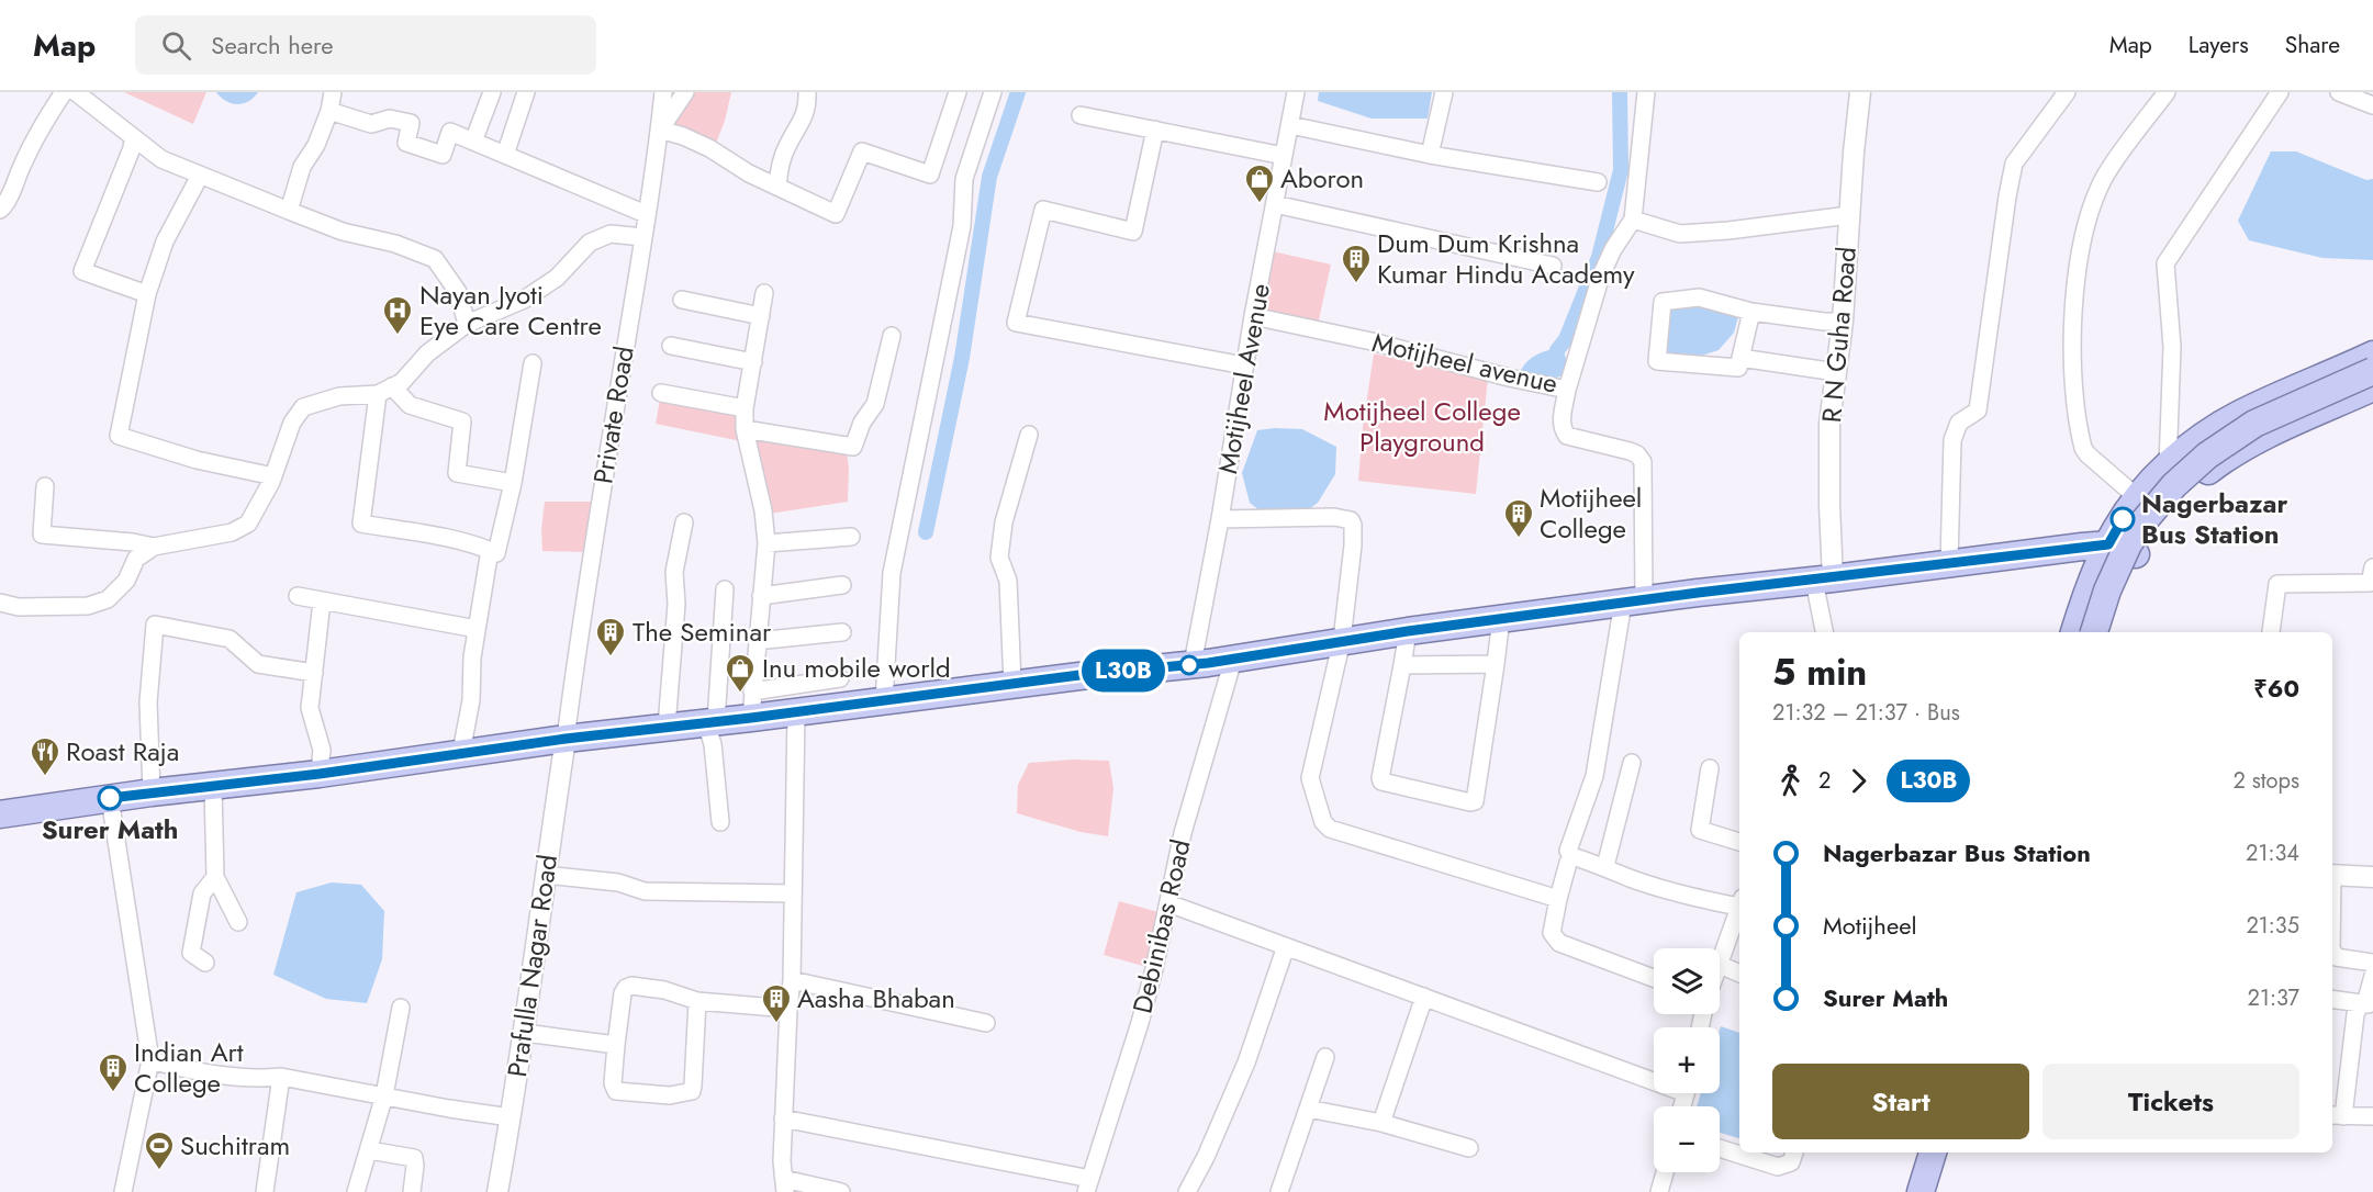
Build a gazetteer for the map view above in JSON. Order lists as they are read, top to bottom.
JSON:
{
  "streets": {
    "street": [
      "R N Guha Road",
      "Motijheel avenue",
      "Motijheel Avenue",
      "Private Road",
      "Debinibas Road",
      "Prafulla Nagar Road"
    ]
  },
  "crossings": [
    ["Motijheel avenue", "Motijheel Avenue"],
    ["Private Road", "Prafulla Nagar Road"]
  ],
  "parks": ["Motijheel College Playground"],
  "places": {
    "shop": ["Aboron", "Inu mobile world"],
    "building": [
      "Dum Dum Krishna Kumar Hindu Academy",
      "Motijheel College",
      "The Seminar",
      "Aasha Bhaban",
      "Indian Art College"
    ],
    "hospital": ["Nayan Jyoti Eye Care Centre"],
    "other": ["Nagerbazar Bus Station", "Surer Math"],
    "restaurant": ["Roast Raja"],
    "sports": ["Suchitram"]
  },
  "lines": ["bus line L30B"],
  "page": {
    "header": "Map",
    "search": "Search here",
    "nav": ["Map", "Layers", "Share"],
    "on_map": "L30B",
    "heading": ["5 min", "21:32 – 21:37 · Bus", "₹60"],
    "legs": ["2", "L30B", "2 stops"],
    "list": [
      {
        "name": "Nagerbazar Bus Station",
        "value": "21:34"
      },
      {
        "name": "Motijheel",
        "value": "21:35"
      },
      {
        "name": "Surer Math",
        "value": "21:37"
      }
    ],
    "map_buttons": ["+", "−"],
    "buttons": ["Start", "Tickets"]
  }
}
